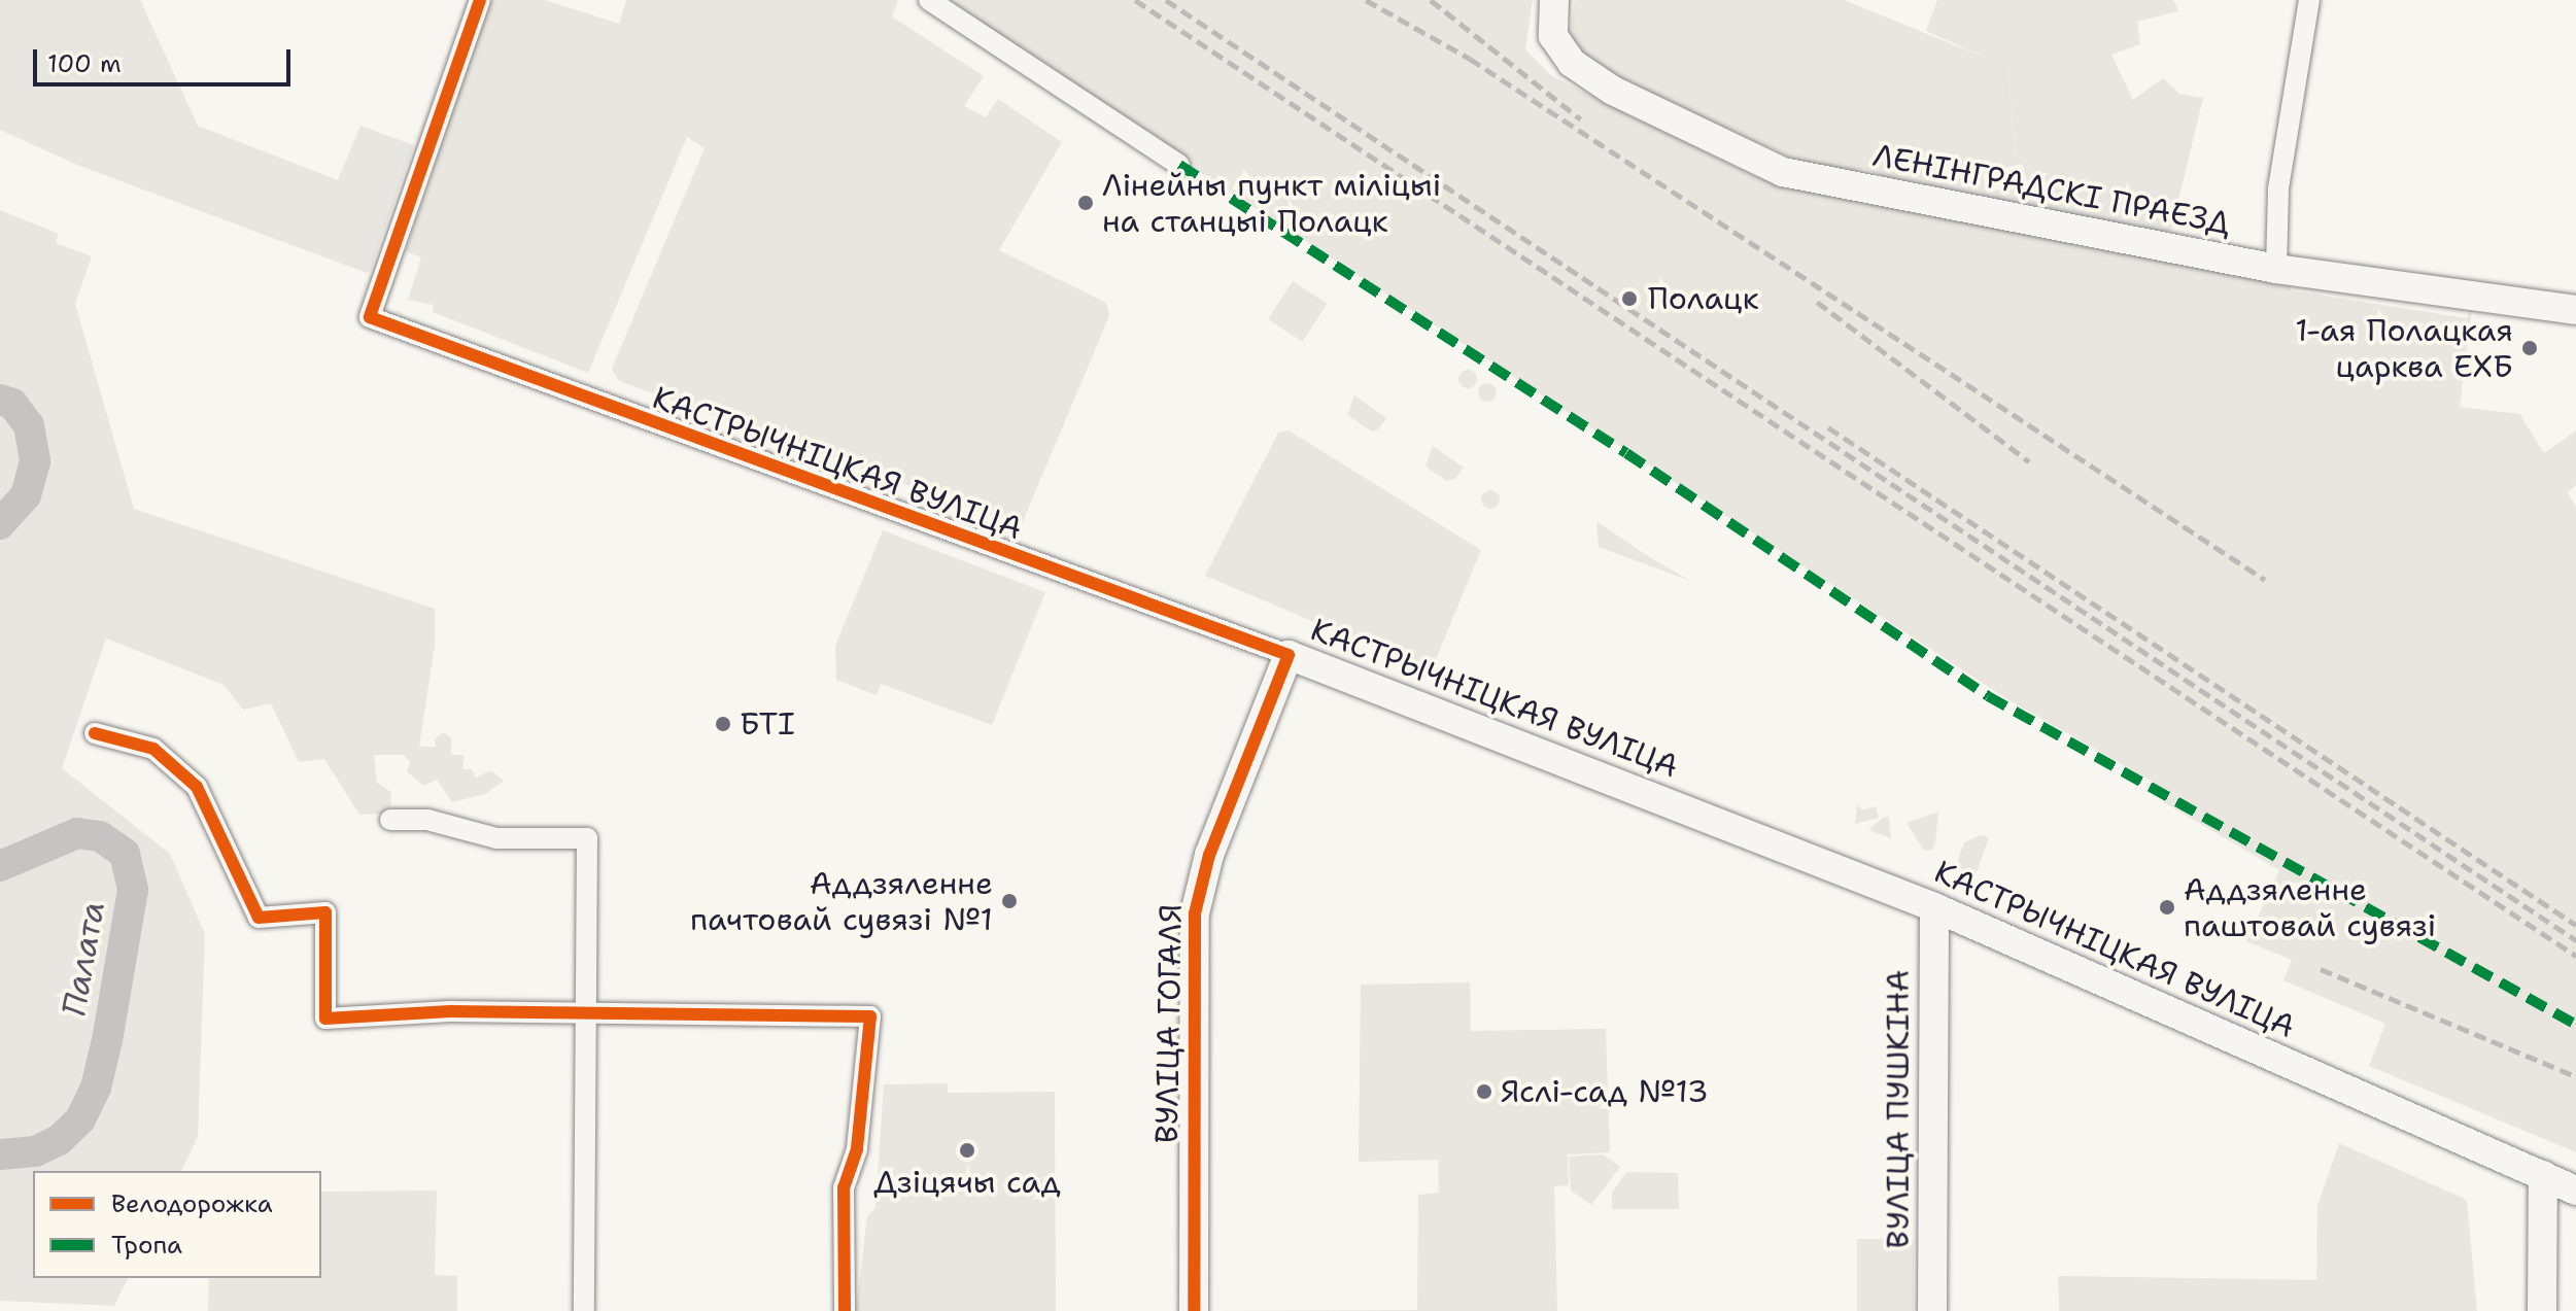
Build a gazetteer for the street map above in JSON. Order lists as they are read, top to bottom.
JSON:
{
  "streets": {
    "main road": [
      "ЛЕНІНГРАДСКІ ПРАЕЗД",
      "КАСТРЫЧНІЦКАЯ ВУЛІЦА",
      "ВУЛІЦА ГОГАЛЯ",
      "ВУЛІЦА ПУШКІНА"
    ]
  },
  "crossings": [
    ["КАСТРЫЧНІЦКАЯ ВУЛІЦА", "ВУЛІЦА ГОГАЛЯ"],
    ["КАСТРЫЧНІЦКАЯ ВУЛІЦА", "ВУЛІЦА ПУШКІНА"]
  ],
  "water": ["Палата"],
  "places": [
    "Лінейны пункт міліцыі на станцыі Полацк",
    "Полацк",
    "1-ая Полацкая царква ЕХБ",
    "БТІ",
    "Аддзяленне пачтовай сувязі №1",
    "Аддзяленне паштовай сувязі",
    "Яслі-сад №13",
    "Дзіцячы сад"
  ],
  "legend": ["Велодорожка", "Тропа"],
  "scale_bar": "100 m"
}
